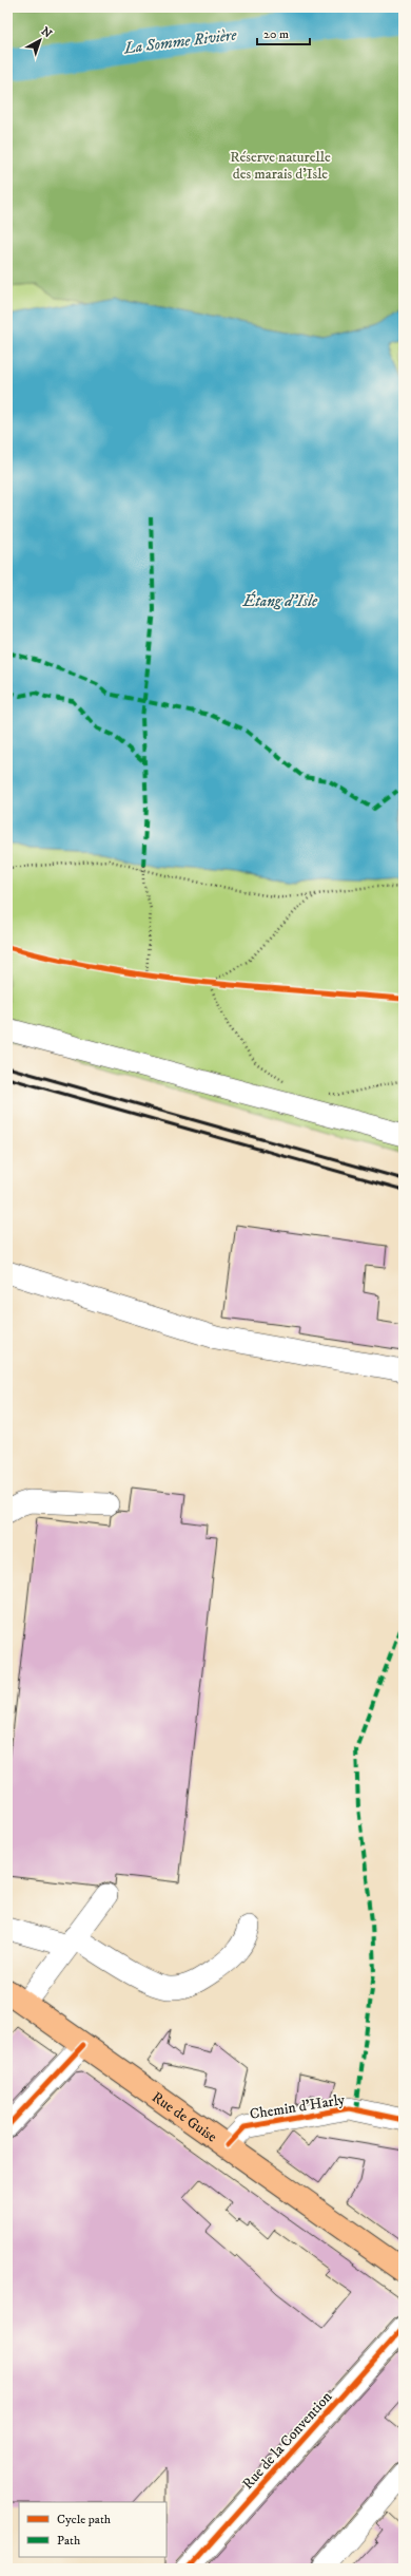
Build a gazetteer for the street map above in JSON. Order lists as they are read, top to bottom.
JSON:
{
  "streets": {
    "main road": ["Rue de Guise"],
    "street": ["Chemin d'Harly", "Rue de la Convention"]
  },
  "crossings": [
    ["Chemin d'Harly", "Rue de Guise"]
  ],
  "water": ["La Somme Rivière", "Étang d'Isle"],
  "parks": ["Réserve naturelle des marais d'Isle"],
  "legend": ["Cycle path", "Path"],
  "scale_bar": "20 m",
  "north": "top right"
}
